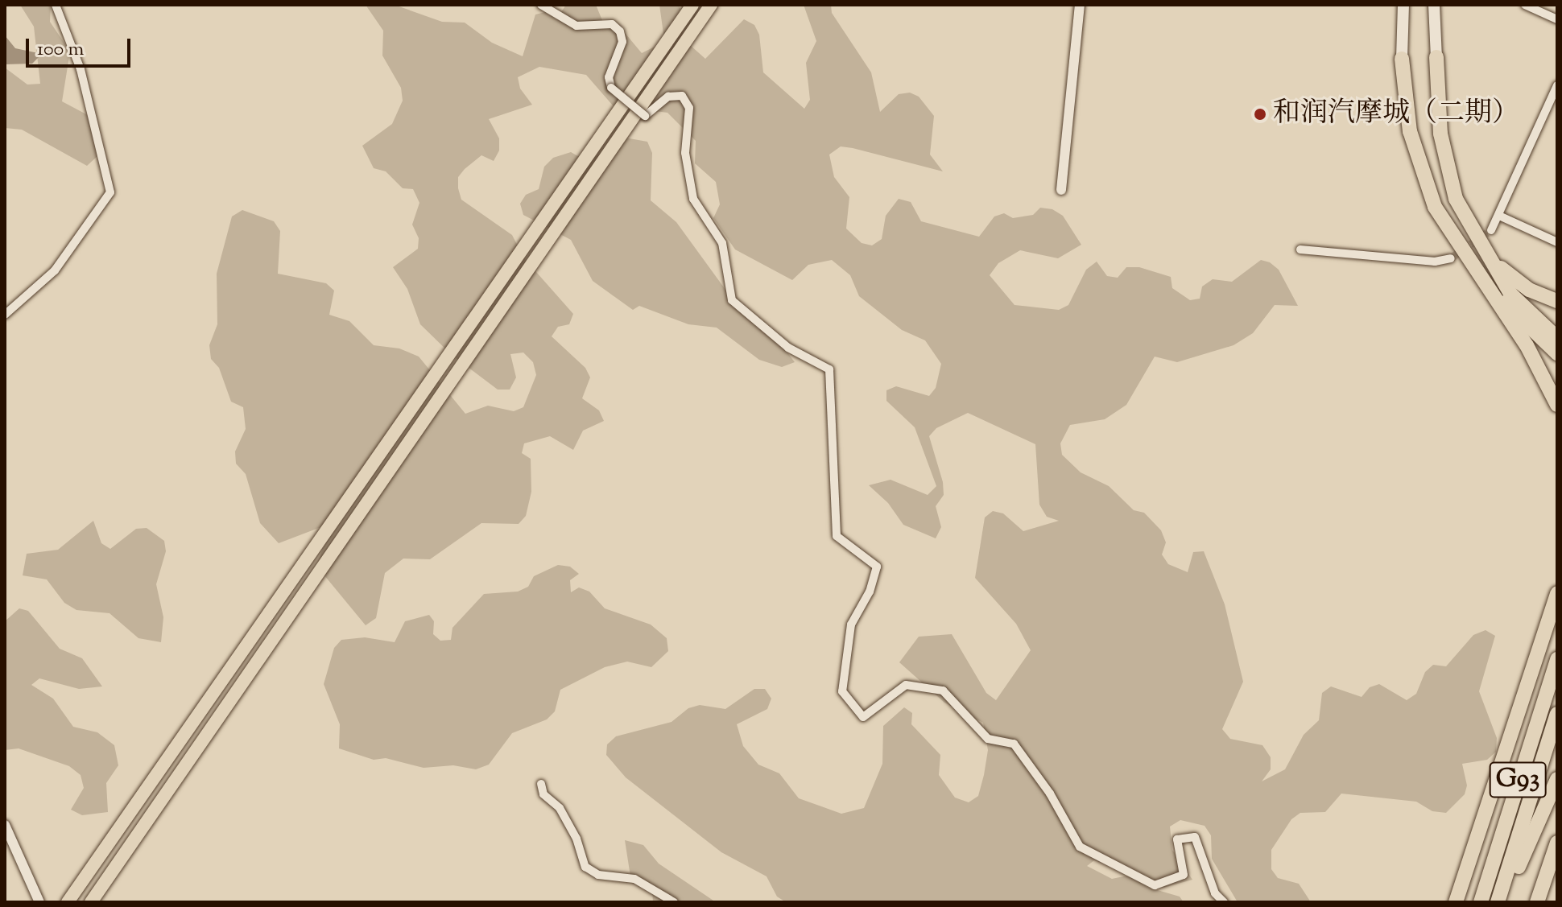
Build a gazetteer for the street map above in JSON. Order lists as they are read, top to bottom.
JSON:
{
  "streets": {
    "highway": ["G93"]
  },
  "places": ["和润汽摩城（二期）"],
  "scale_bar": "100 m"
}
